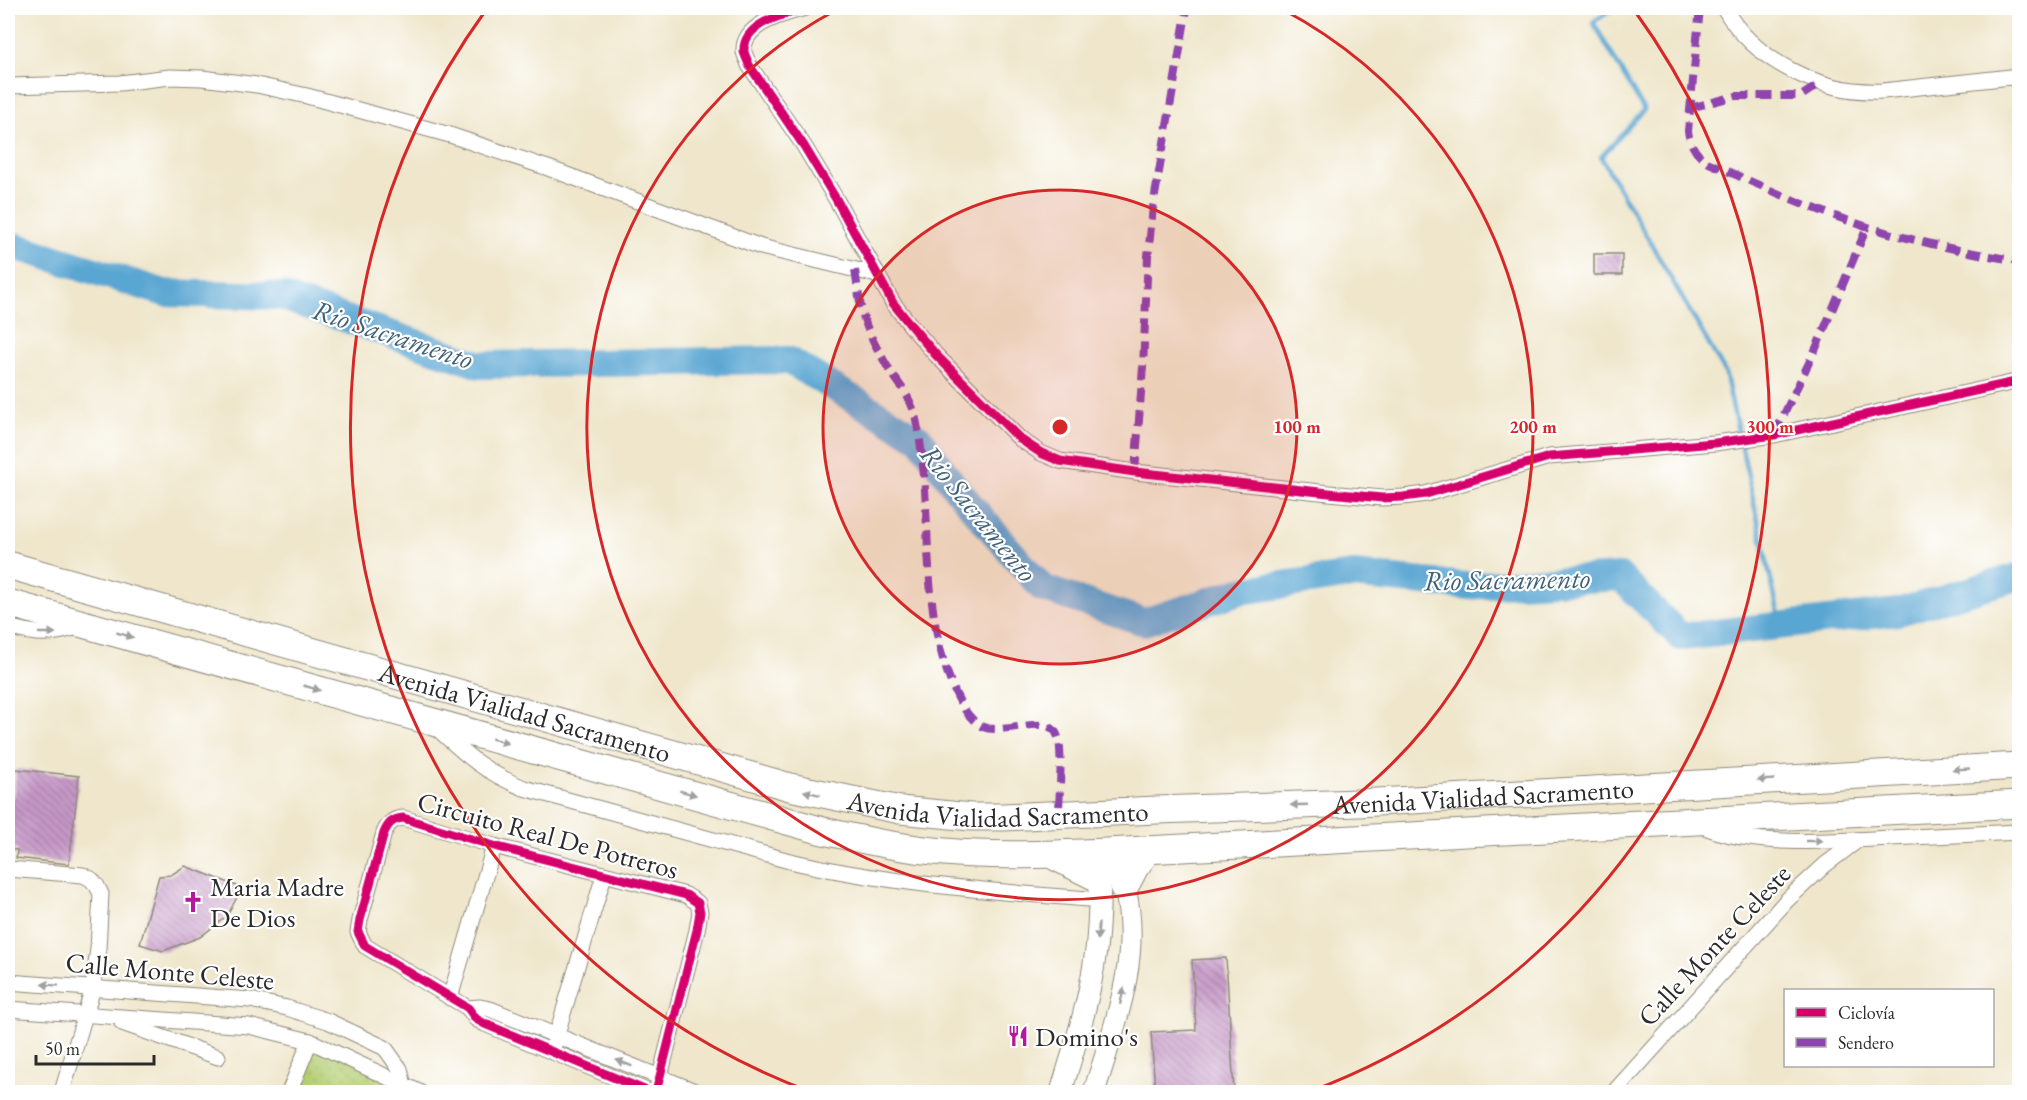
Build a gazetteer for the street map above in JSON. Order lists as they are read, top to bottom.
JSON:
{
  "streets": {
    "highway": ["Avenida Vialidad Sacramento"],
    "street": ["Circuito Real De Potreros", "Calle Monte Celeste"]
  },
  "water": ["Rio Sacramento"],
  "places": {
    "church": ["Maria Madre De Dios"],
    "restaurant": ["Domino's"]
  },
  "legend": ["Ciclovía", "Sendero"],
  "scale_bar": "50 m",
  "rings": ["100 m", "200 m", "300 m"]
}
